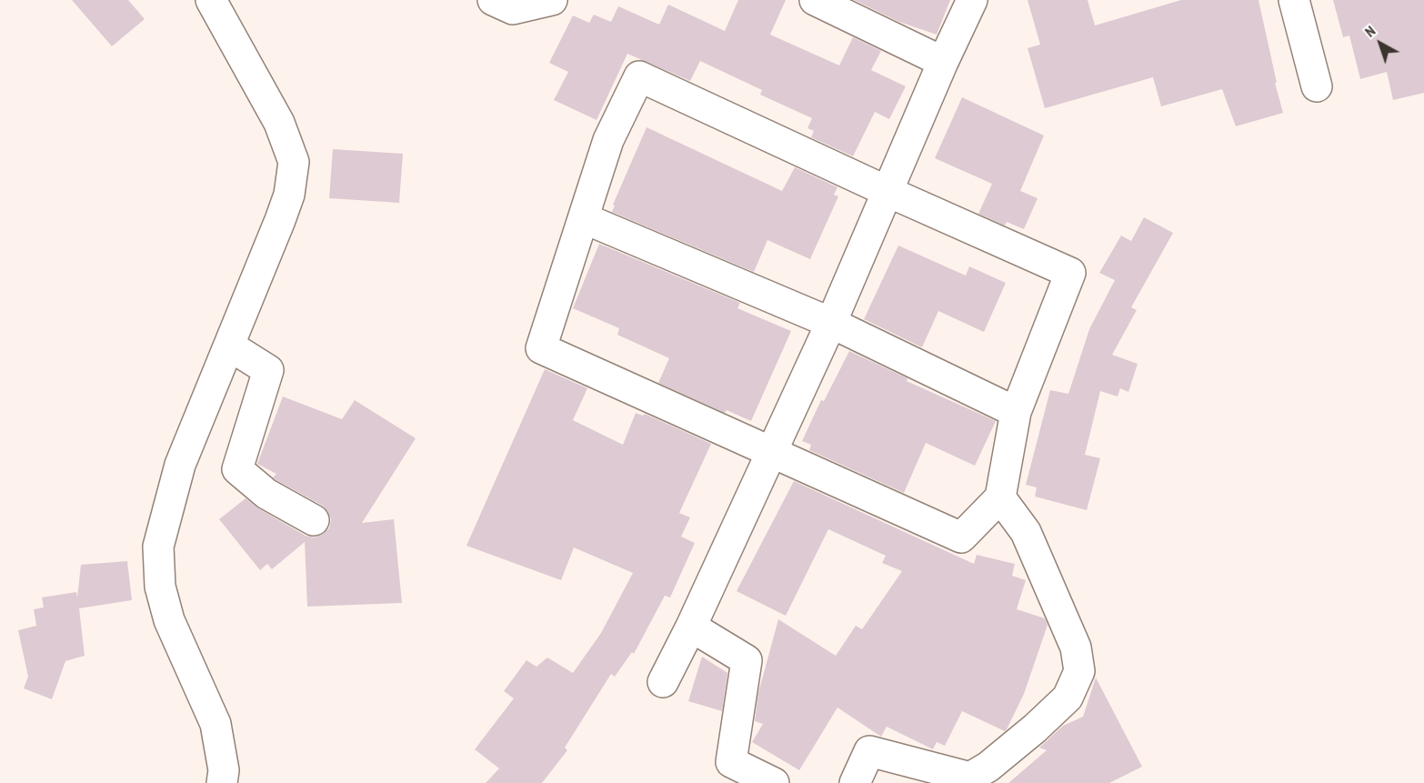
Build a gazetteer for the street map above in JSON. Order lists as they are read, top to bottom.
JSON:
{
  "north": "top left"
}
